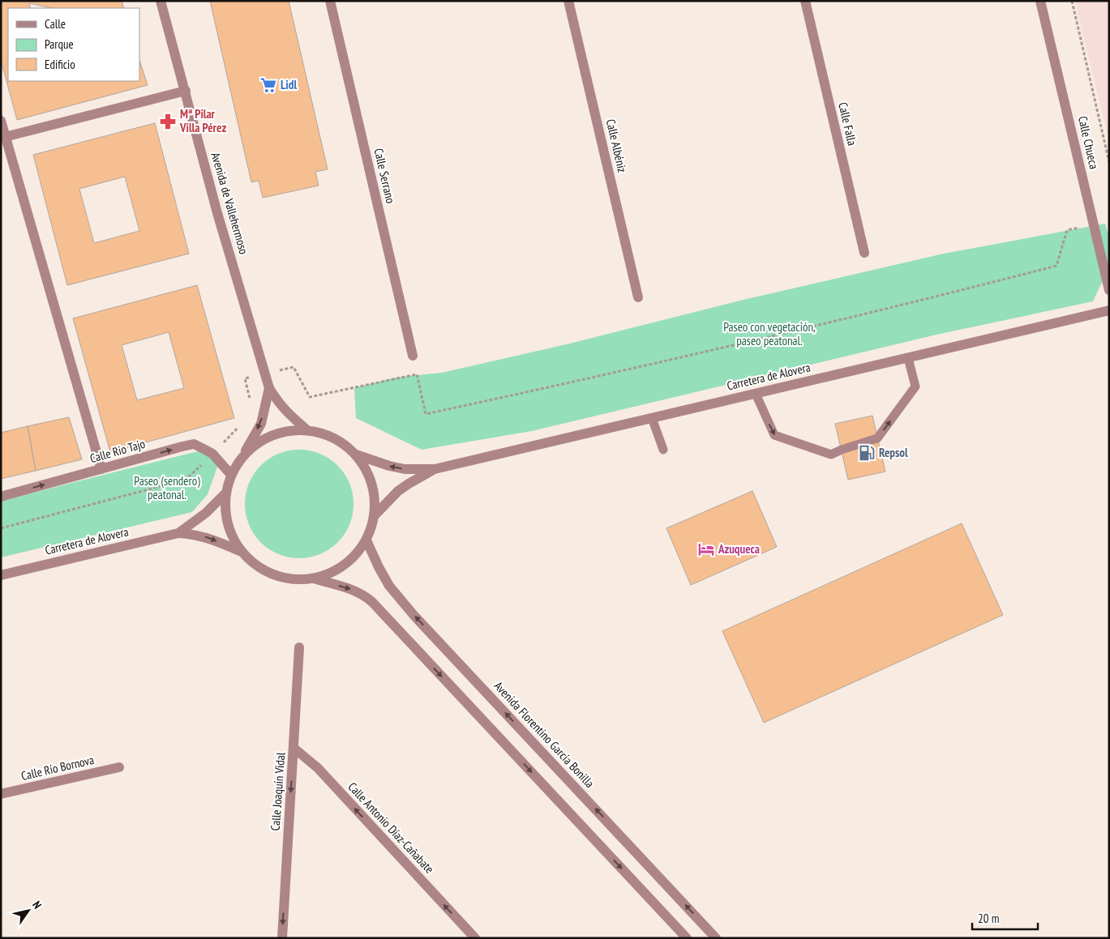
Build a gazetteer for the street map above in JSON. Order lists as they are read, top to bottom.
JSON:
{
  "streets": {
    "street": [
      "Calle Falla",
      "Calle Chueca",
      "Calle Albéniz",
      "Calle Serrano",
      "Avenida de Vallehermoso",
      "Carretera de Alovera",
      "Calle Río Tajo",
      "Avenida Florentino García Bonilla",
      "Calle Río Bornova",
      "Calle Joaquín Vidal",
      "Calle Antonio Díaz-Cañabate"
    ]
  },
  "crossings": [
    ["Avenida de Vallehermoso", "Carretera de Alovera"],
    ["Avenida de Vallehermoso", "Calle Río Tajo"],
    ["Calle Joaquín Vidal", "Calle Antonio Díaz-Cañabate"]
  ],
  "one_way": ["Calle Río Tajo", "Calle Joaquín Vidal", "Calle Antonio Díaz-Cañabate"],
  "parks": ["Paseo con vegetación, paseo peatonal.", "Paseo (sendero) peatonal."],
  "places": {
    "supermarket": ["Lidl"],
    "pharmacy": ["Mª Pilar Villa Pérez"],
    "fuel station": ["Repsol"],
    "hotel": ["Azuqueca"]
  },
  "legend": ["Calle", "Parque", "Edificio"],
  "scale_bar": "20 m",
  "north": "top right"
}
